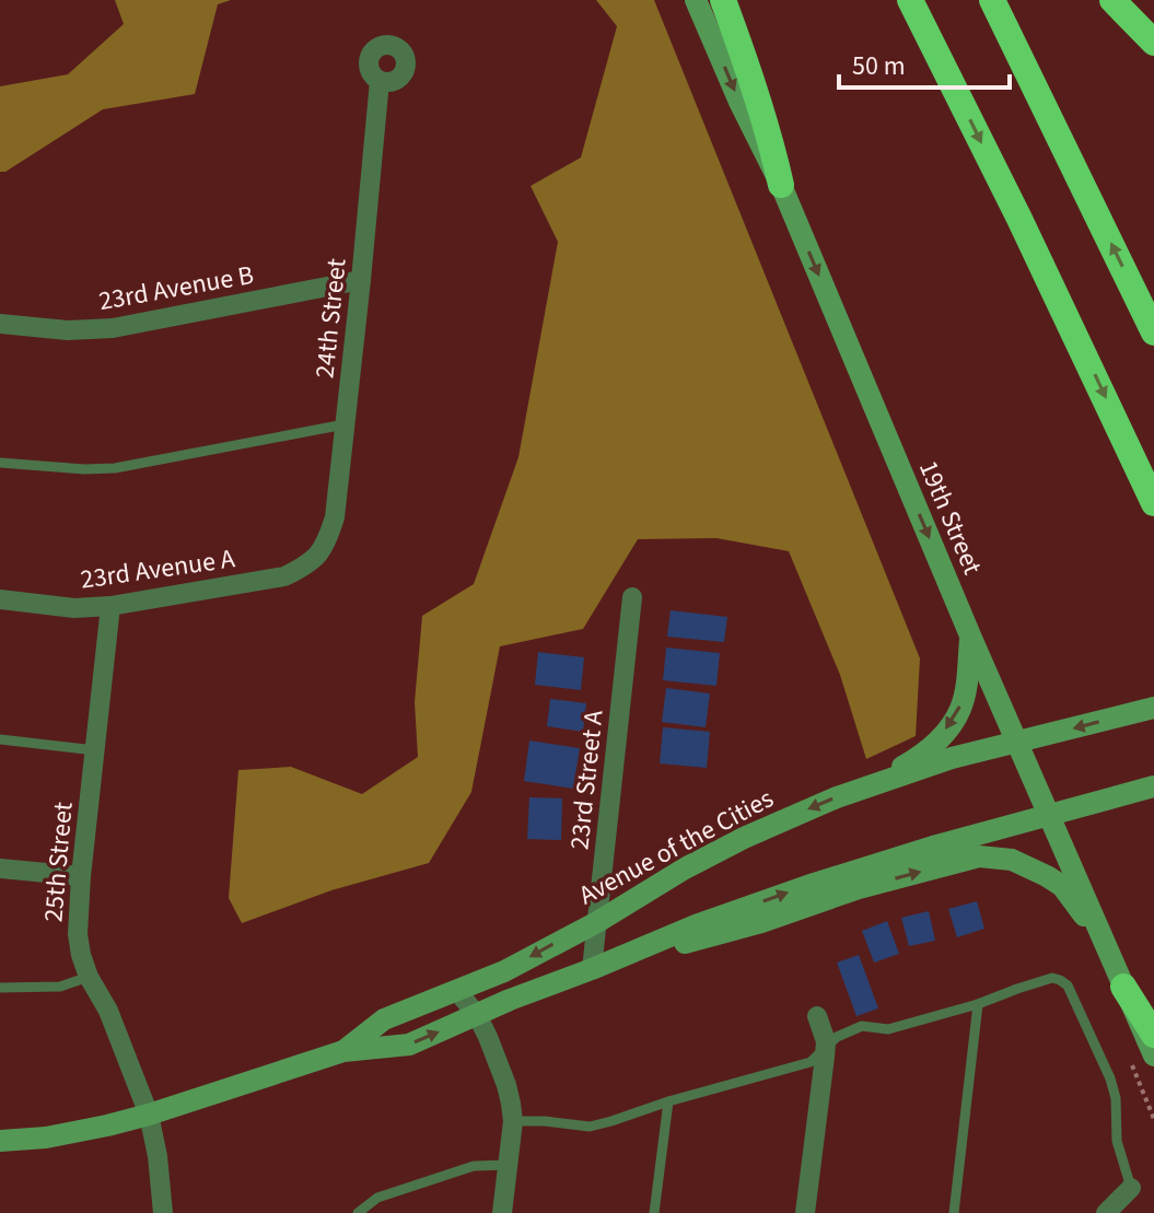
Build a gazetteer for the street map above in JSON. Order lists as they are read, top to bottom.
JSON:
{
  "streets": {
    "main road": ["19th Street", "Avenue of the Cities"],
    "street": [
      "23rd Avenue B",
      "24th Street",
      "23rd Avenue A",
      "23rd Street A",
      "25th Street"
    ]
  },
  "crossings": [
    ["23rd Avenue B", "24th Street"],
    ["24th Street", "23rd Avenue A"],
    ["19th Street", "Avenue of the Cities"],
    ["23rd Avenue A", "25th Street"],
    ["23rd Street A", "Avenue of the Cities"],
    ["Avenue of the Cities", "25th Street"]
  ],
  "one_way": ["19th Street"],
  "scale_bar": "50 m"
}
